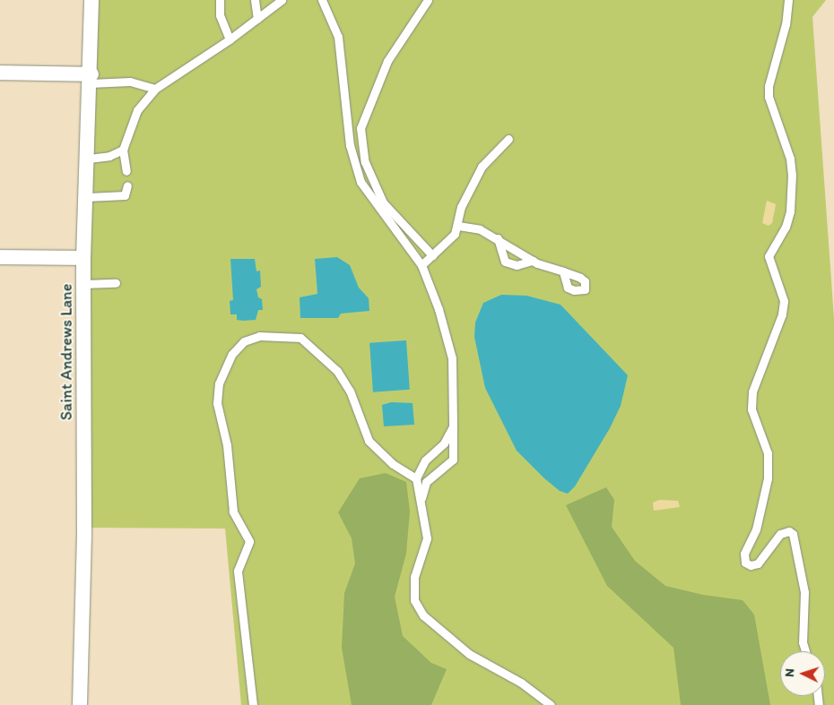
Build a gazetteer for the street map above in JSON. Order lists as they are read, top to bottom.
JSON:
{
  "streets": {
    "street": ["Saint Andrews Lane"]
  },
  "north": "left"
}
